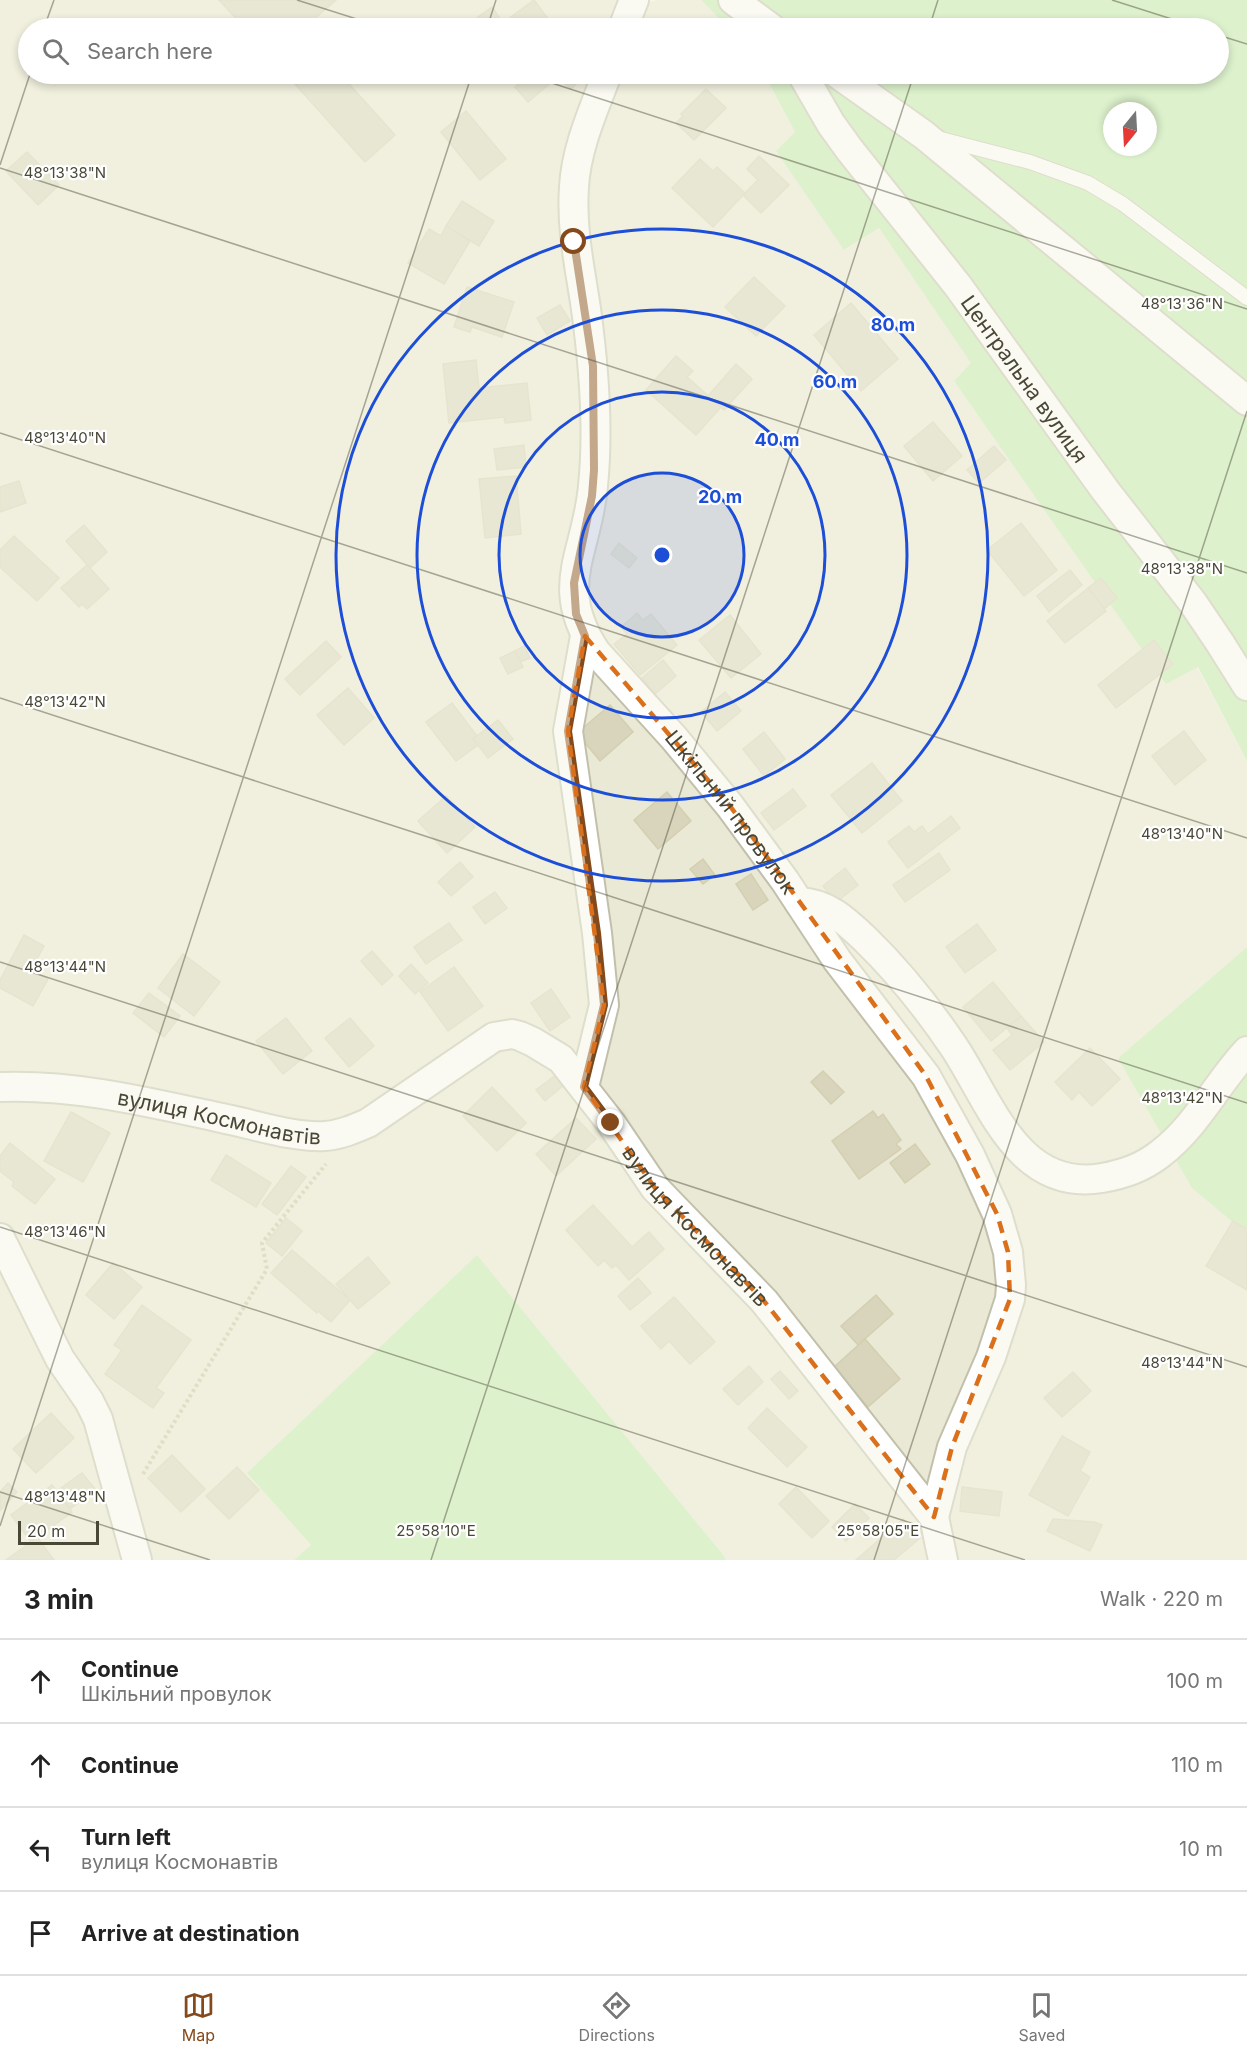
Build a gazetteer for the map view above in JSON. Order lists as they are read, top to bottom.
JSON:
{
  "streets": {
    "street": ["Центральна вулиця", "Шкільний провулок", "вулиця Космонавтів"]
  },
  "crossings": [
    ["Шкільний провулок", "вулиця Космонавтів"]
  ],
  "scale_bar": "20 m",
  "north": "bottom",
  "page": {
    "search": "Search here",
    "scale": "20 m",
    "heading": ["3 min", "Walk · 220 m"],
    "list": [
      ["Continue", "Шкільний провулок", "100 m"],
      ["Continue", "110 m"],
      ["Turn left", "вулиця Космонавтів", "10 m"],
      "Arrive at destination"
    ],
    "nav": ["Map", "Directions", "Saved"]
  },
  "coordinates": [
    "48°13'38\"N",
    "48°13'36\"N",
    "48°13'40\"N",
    "48°13'42\"N",
    "48°13'44\"N",
    "48°13'46\"N",
    "48°13'48\"N",
    "25°58'10\"E",
    "25°58'05\"E"
  ],
  "rings": [
    "80 m",
    "60 m",
    "40 m",
    "20 m"
  ]
}
